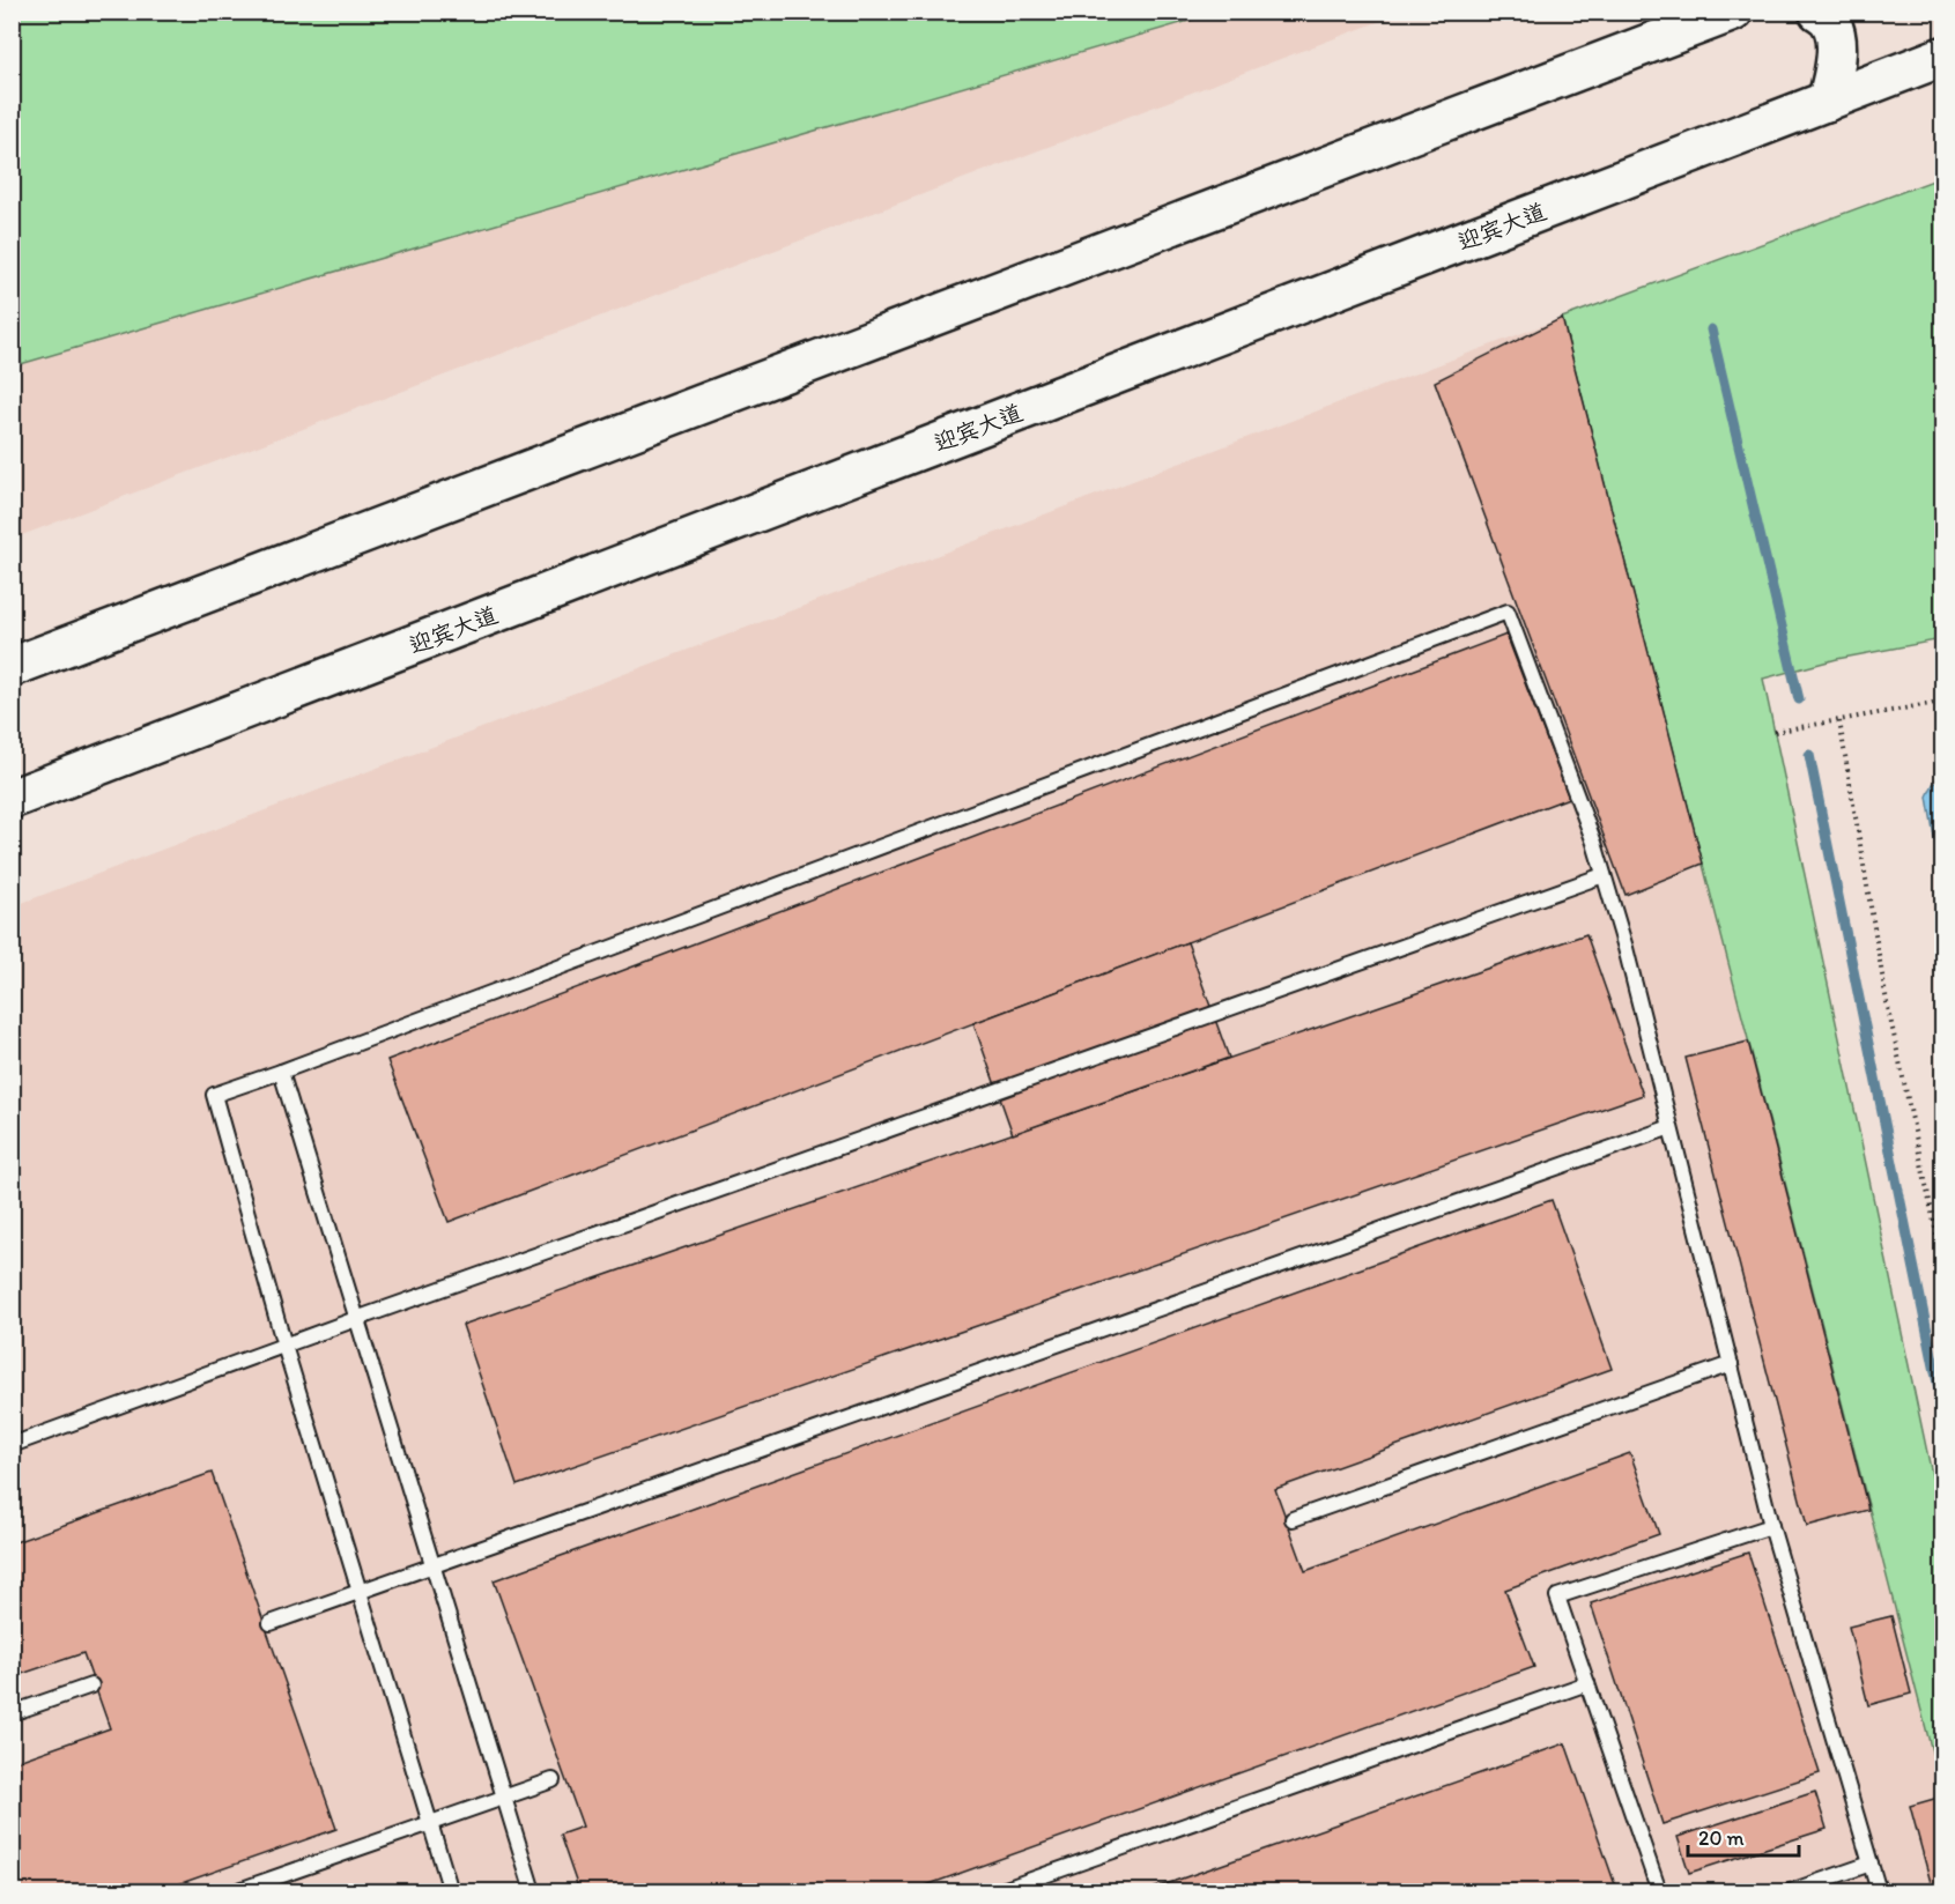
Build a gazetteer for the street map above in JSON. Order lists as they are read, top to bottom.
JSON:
{
  "streets": {
    "main road": ["迎宾大道"]
  },
  "scale_bar": "20 m"
}
